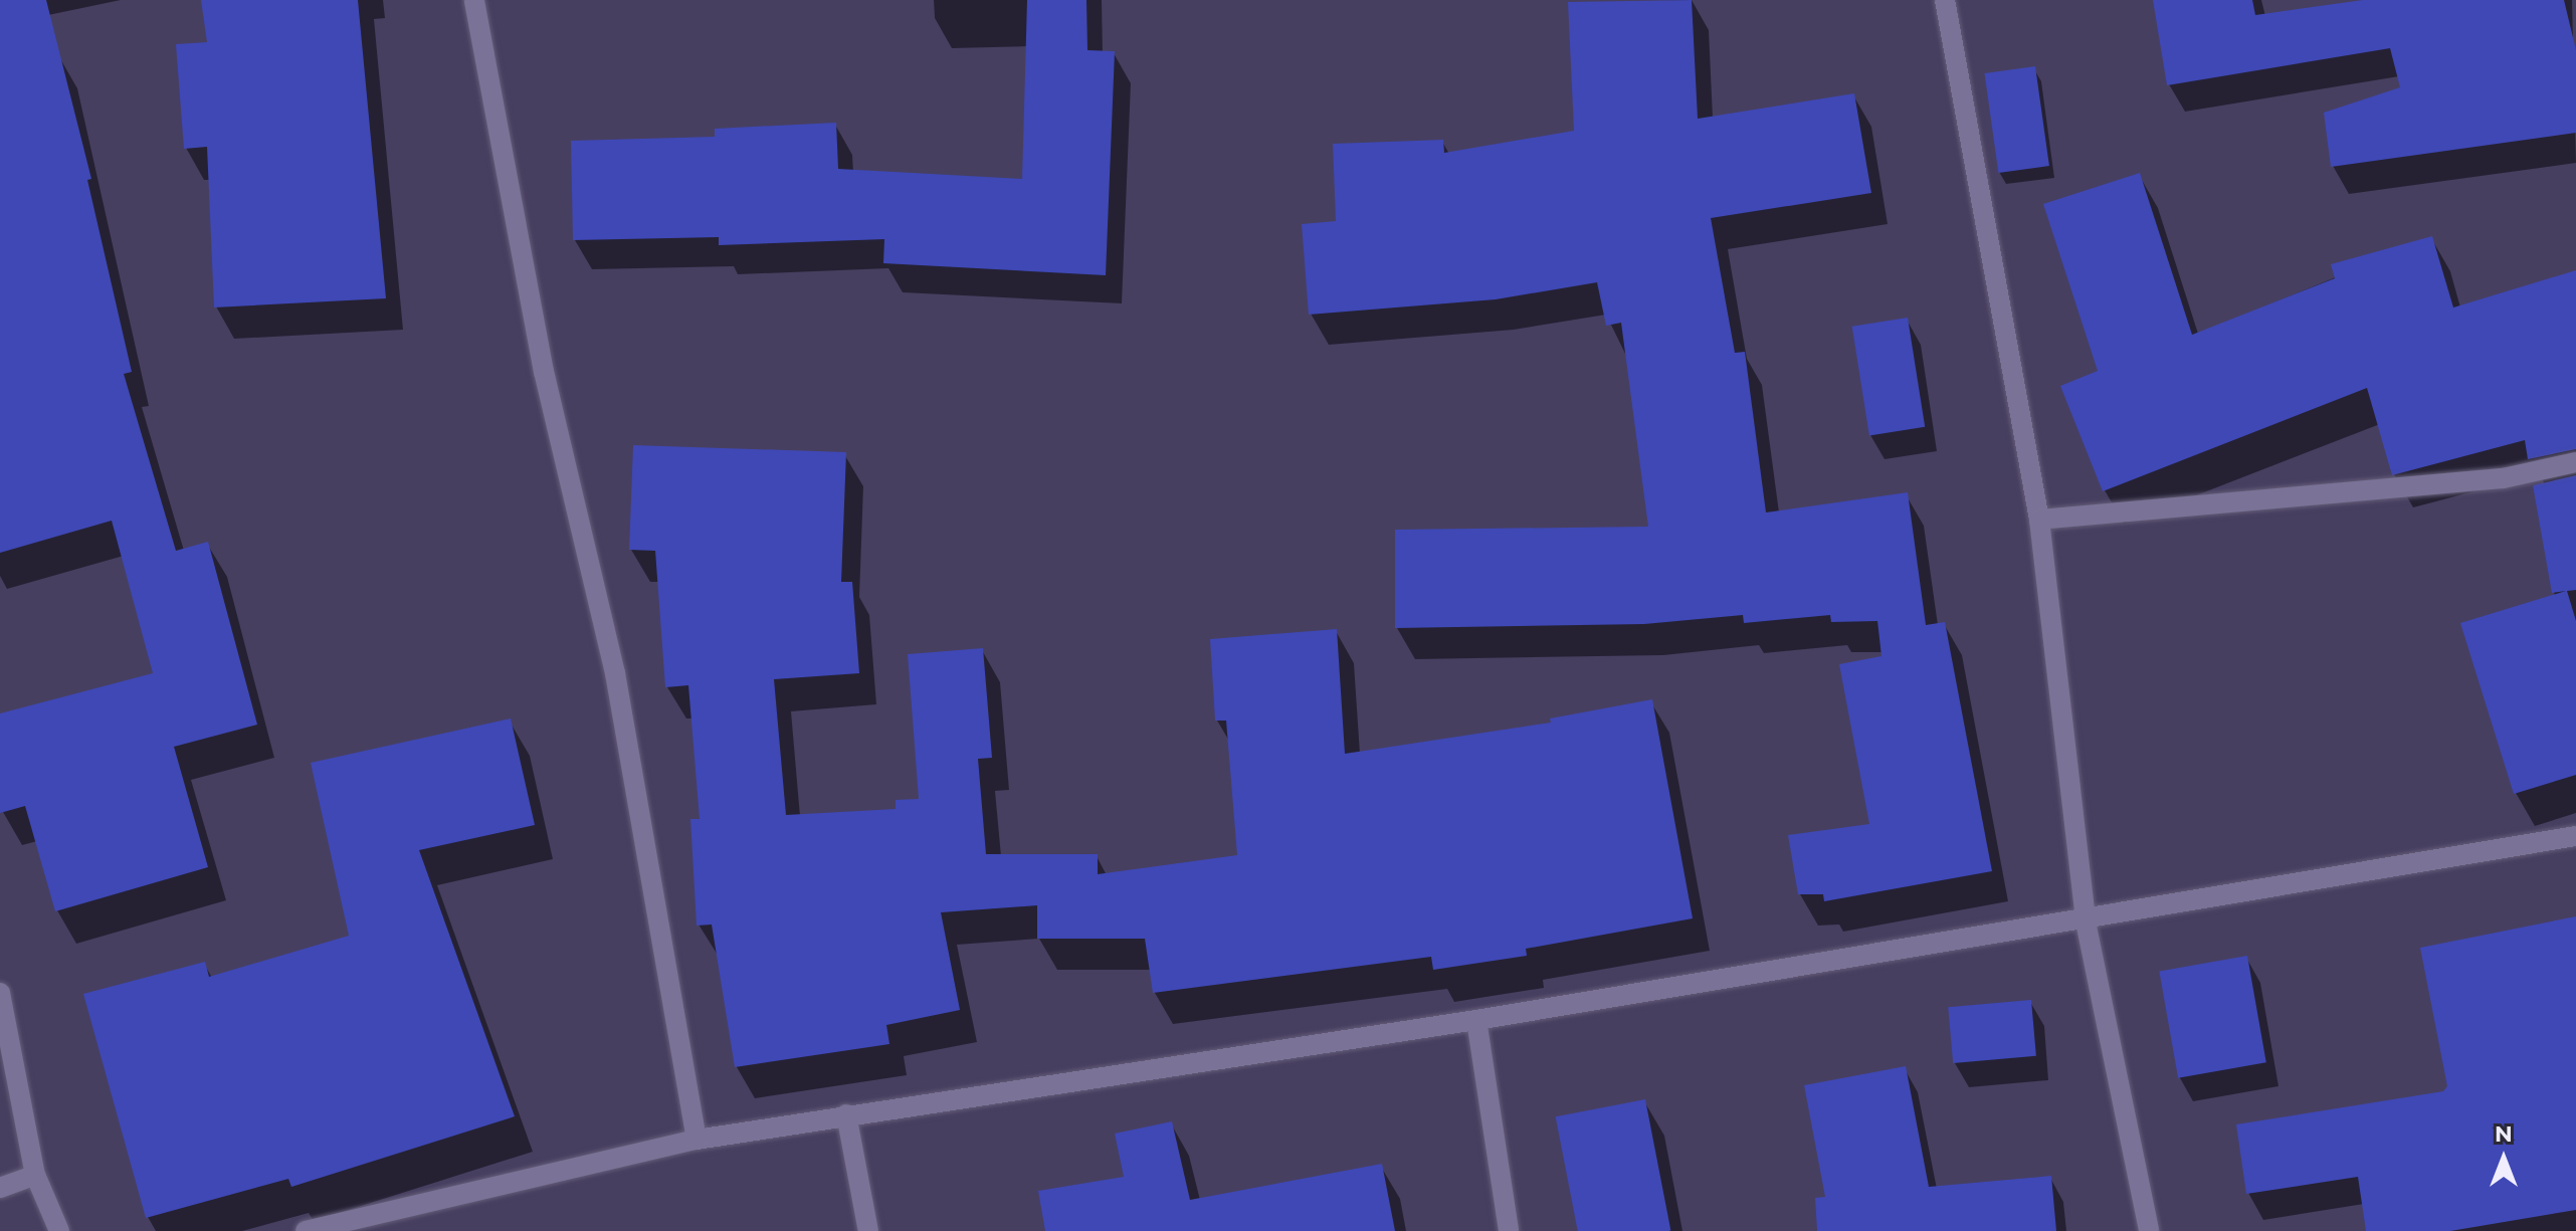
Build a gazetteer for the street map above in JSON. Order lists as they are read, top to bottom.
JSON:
{
  "north": "top"
}
